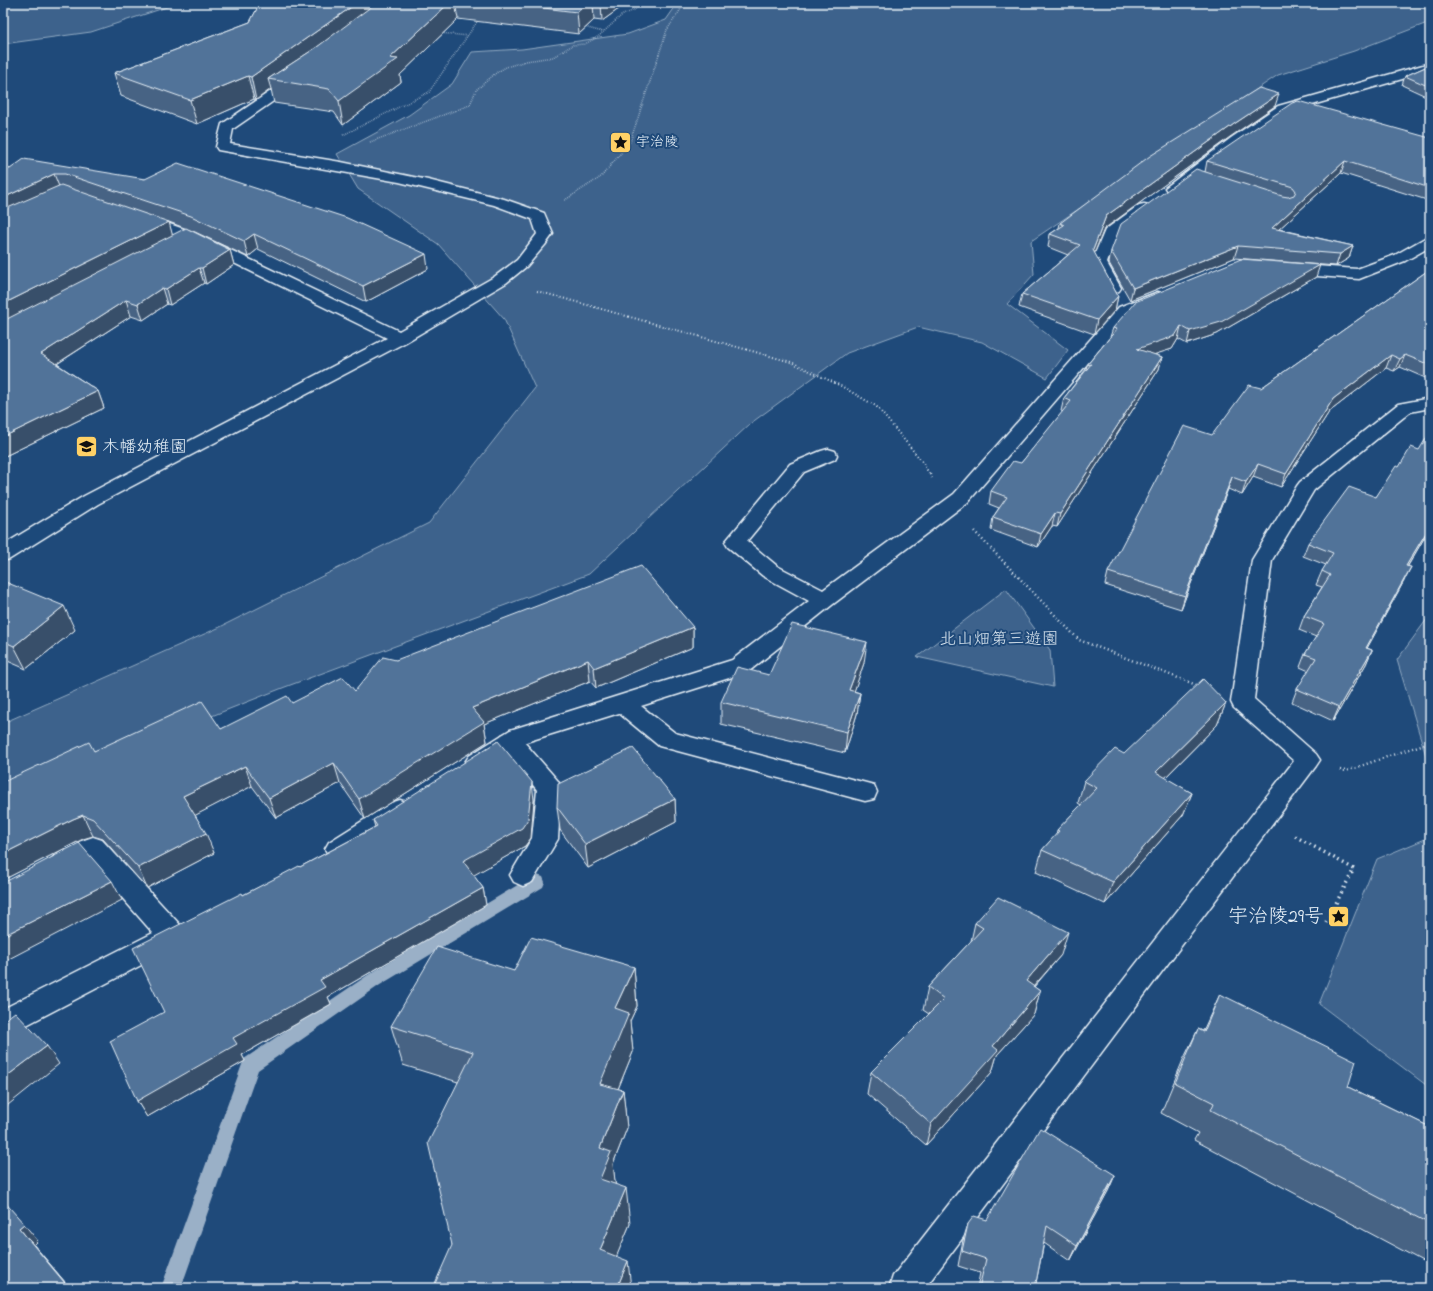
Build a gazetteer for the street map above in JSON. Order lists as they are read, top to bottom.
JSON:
{
  "parks": ["北山畑第三遊園"],
  "places": {
    "place": ["宇治陵", "宇治陵29号"],
    "school or university": ["木幡幼稚園"]
  }
}
